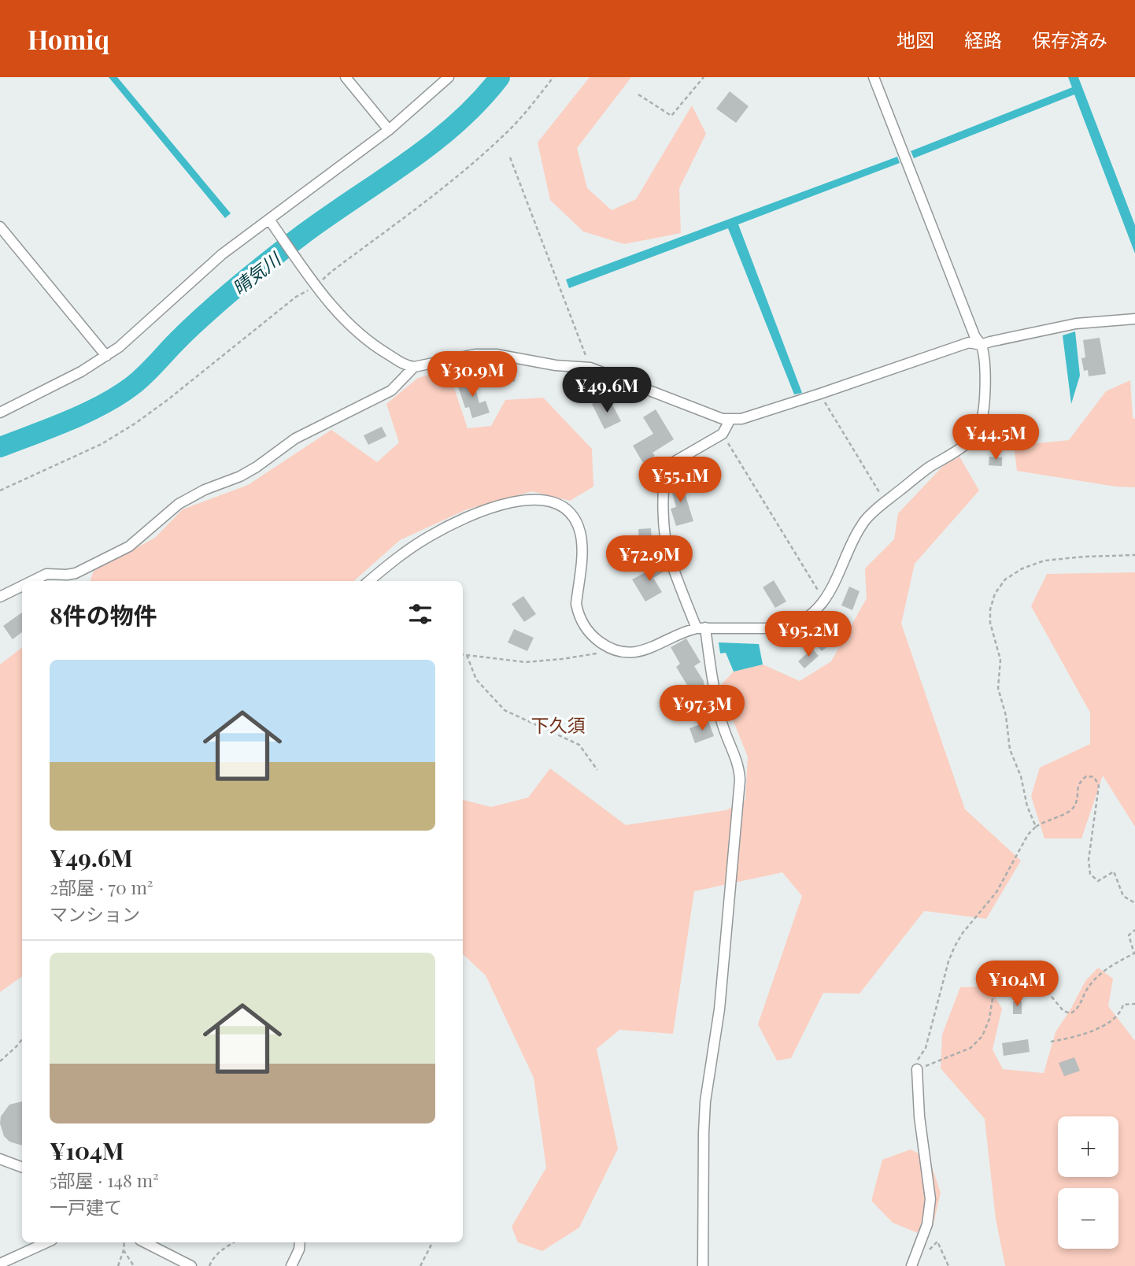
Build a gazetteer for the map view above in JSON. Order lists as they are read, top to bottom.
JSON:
{
  "districts": ["下久須"],
  "water": ["晴気川"],
  "page": {
    "header": "Homiq",
    "nav": ["地図", "経路", "保存済み"],
    "price": [
      "¥30.9M",
      "¥49.6M",
      "¥44.5M",
      "¥55.1M",
      "¥72.9M",
      "¥95.2M",
      "¥97.3M",
      "¥104M"
    ],
    "heading": "8件の物件",
    "list": [
      {
        "name": "¥49.6M",
        "note": "2部屋 · 70 m² · マンション"
      },
      {
        "name": "¥104M",
        "note": "5部屋 · 148 m² · 一戸建て"
      }
    ],
    "map_buttons": ["+", "−"]
  }
}
